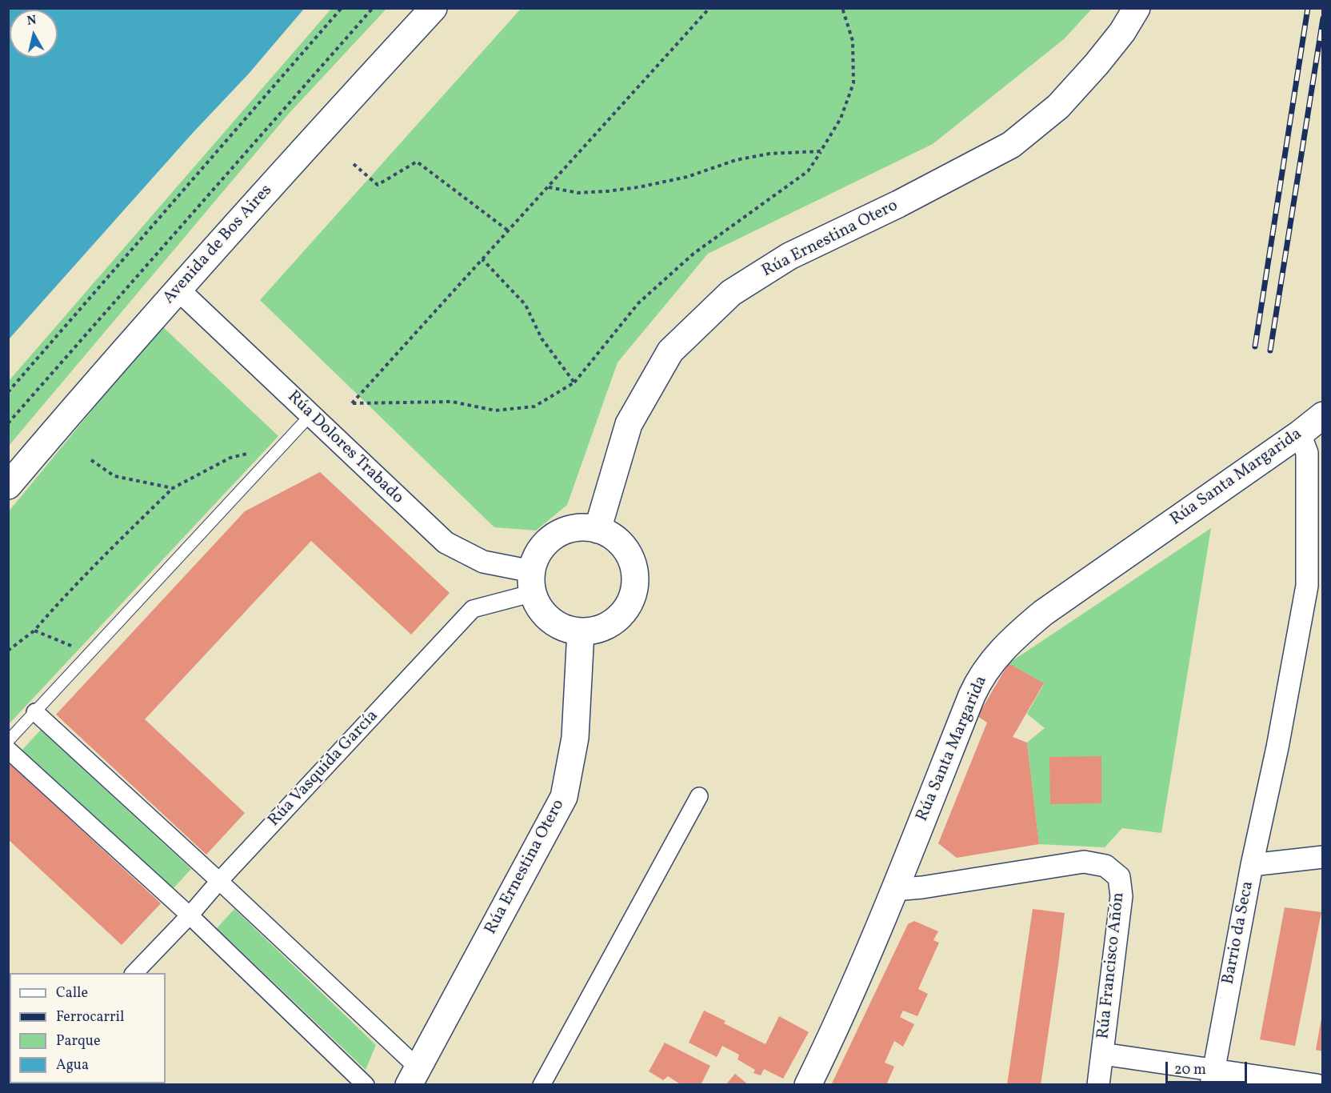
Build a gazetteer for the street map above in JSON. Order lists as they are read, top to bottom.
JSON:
{
  "streets": {
    "street": [
      "Rúa Ernestina Otero",
      "Avenida de Bos Aires",
      "Rúa Dolores Trabado",
      "Rúa Santa Margarida",
      "Rúa Vasquida García",
      "Barrio da Seca",
      "Rúa Francisco Añón"
    ]
  },
  "crossings": [
    ["Rúa Ernestina Otero", "Rúa Dolores Trabado"],
    ["Rúa Ernestina Otero", "Rúa Vasquida García"],
    ["Avenida de Bos Aires", "Rúa Dolores Trabado"],
    ["Rúa Dolores Trabado", "Rúa Vasquida García"],
    ["Rúa Santa Margarida", "Rúa Francisco Añón"]
  ],
  "legend": [
    "Calle",
    "Ferrocarril",
    "Parque",
    "Agua"
  ],
  "scale_bar": "20 m",
  "north": "top"
}
